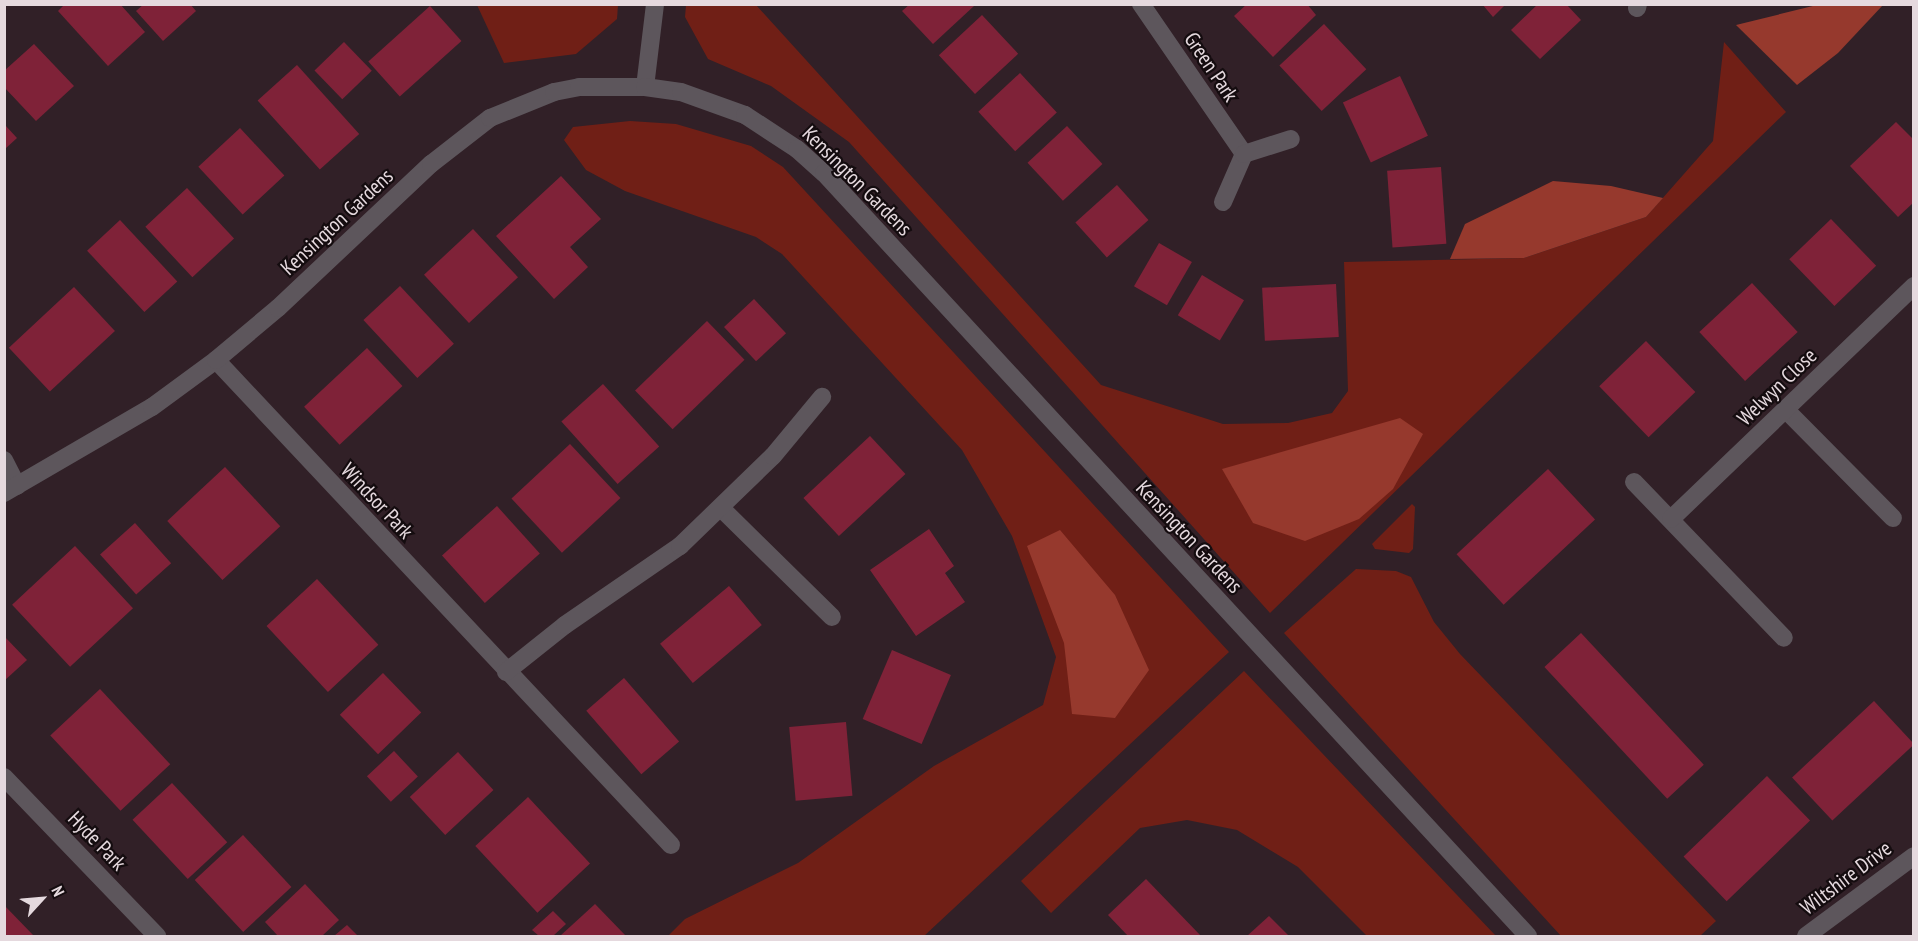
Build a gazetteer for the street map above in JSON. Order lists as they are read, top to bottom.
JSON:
{
  "streets": {
    "street": [
      "Green Park",
      "Kensington Gardens",
      "Welwyn Close",
      "Windsor Park",
      "Hyde Park",
      "Wiltshire Drive"
    ]
  },
  "crossings": [
    ["Kensington Gardens", "Windsor Park"]
  ],
  "north": "top right"
}
